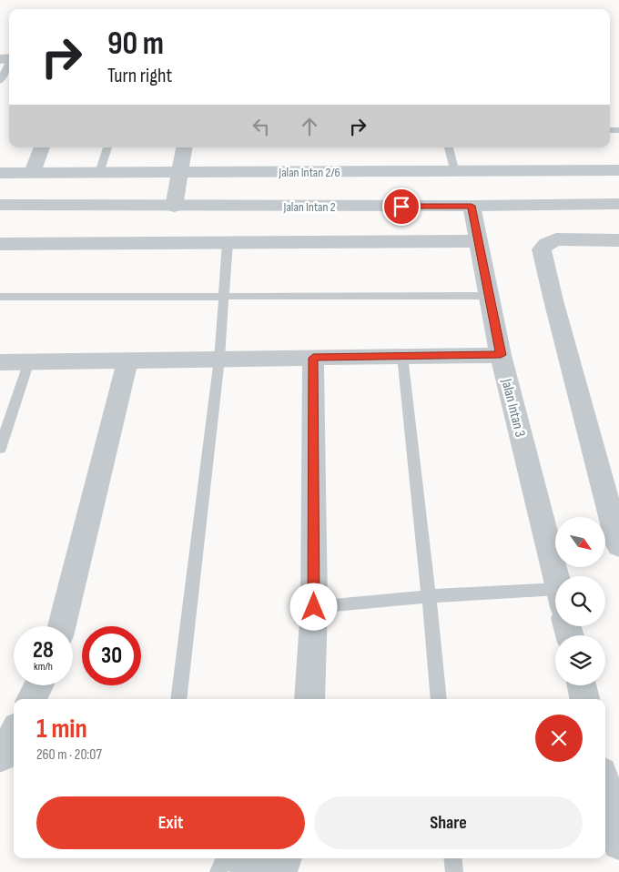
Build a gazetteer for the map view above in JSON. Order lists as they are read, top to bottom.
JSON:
{
  "streets": {
    "street": ["Jalan Intan 2/6", "Jalan Intan 2", "Jalan Intan 3"]
  },
  "crossings": [
    ["Jalan Intan 2", "Jalan Intan 3"]
  ],
  "north": "bottom right",
  "page": {
    "turn": ["90 m", "Turn right"],
    "speed": "28 km/h",
    "limit": "30",
    "heading": ["1 min", "260 m · 20:07"],
    "buttons": ["Exit", "Share"]
  }
}
